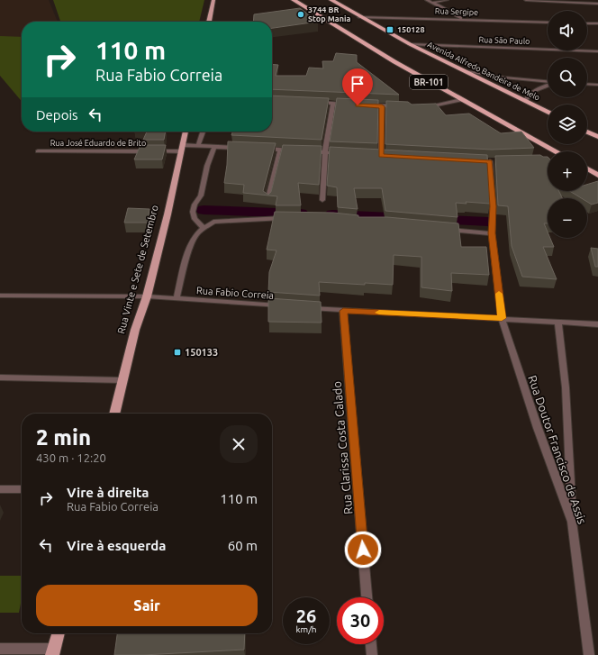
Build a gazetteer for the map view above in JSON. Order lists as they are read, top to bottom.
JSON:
{
  "streets": {
    "highway": ["Avenida Alfredo Bandeira de Melo", "BR-101"],
    "main road": ["Rua Vinte e Sete de Setembro"],
    "street": [
      "Rua Sergipe",
      "Rua São Paulo",
      "Rua José Eduardo de Brito",
      "Rua Fabio Correia",
      "Rua Clarissa Costa Calado",
      "Rua Doutor Francisco de Assis"
    ]
  },
  "crossings": [
    ["Rua Sergipe", "Avenida Alfredo Bandeira de Melo"],
    ["Rua São Paulo", "Avenida Alfredo Bandeira de Melo"],
    ["Rua José Eduardo de Brito", "Rua Vinte e Sete de Setembro"],
    ["Rua Vinte e Sete de Setembro", "Rua Fabio Correia"]
  ],
  "places": {
    "other": ["3744 BR Stop Mania"],
    "transit": ["150128", "150133"]
  },
  "page": {
    "map_buttons": ["+", "−"],
    "turn": ["110 m", "Rua Fabio Correia"],
    "then": "Depois",
    "heading": ["2 min", "430 m · 12:20"],
    "list": [
      {
        "name": "Vire à direita",
        "note": "Rua Fabio Correia",
        "value": "110 m"
      },
      {
        "name": "Vire à esquerda",
        "value": "60 m"
      }
    ],
    "buttons": "Sair",
    "speed": "26 km/h",
    "limit": "30"
  }
}
